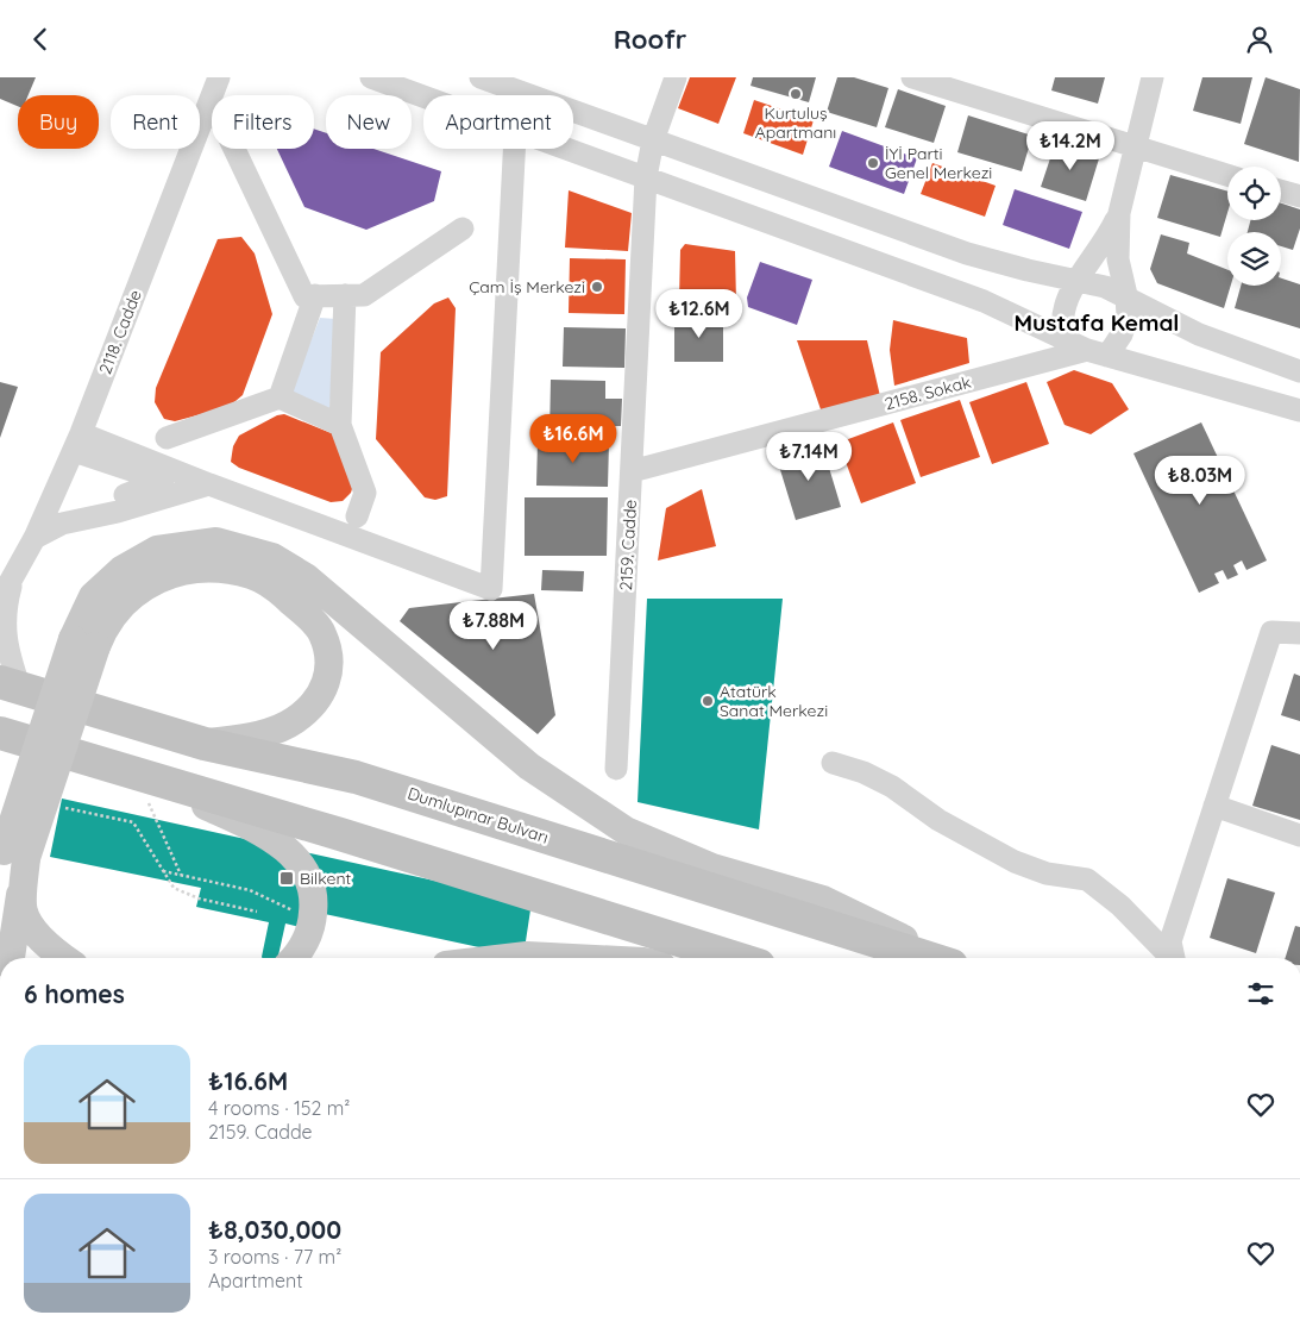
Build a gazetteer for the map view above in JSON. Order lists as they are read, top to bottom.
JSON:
{
  "streets": {
    "highway": ["Dumlupınar Bulvarı"],
    "street": ["2118. Cadde", "2158. Sokak", "2159. Cadde"]
  },
  "crossings": [
    ["2118. Cadde", "Dumlupınar Bulvarı"],
    ["2158. Sokak", "2159. Cadde"]
  ],
  "districts": ["Mustafa Kemal"],
  "places": {
    "other": [
      "Kurtuluş Apartmanı",
      "İYİ Parti Genel Merkezi",
      "Çam İş Merkezi",
      "Atatürk Sanat Merkezi"
    ],
    "transit": ["Bilkent"]
  },
  "page": {
    "header": "Roofr",
    "chip": [
      "Buy",
      "Rent",
      "Filters",
      "New",
      "Apartment"
    ],
    "price": [
      "₺14.2M",
      "₺12.6M",
      "₺16.6M",
      "₺7.14M",
      "₺8.03M",
      "₺7.88M"
    ],
    "heading": "6 homes",
    "list": [
      {
        "name": "₺16.6M",
        "note": "4 rooms · 152 m² · 2159. Cadde"
      },
      {
        "name": "₺8,030,000",
        "note": "3 rooms · 77 m² · Apartment"
      }
    ]
  }
}
